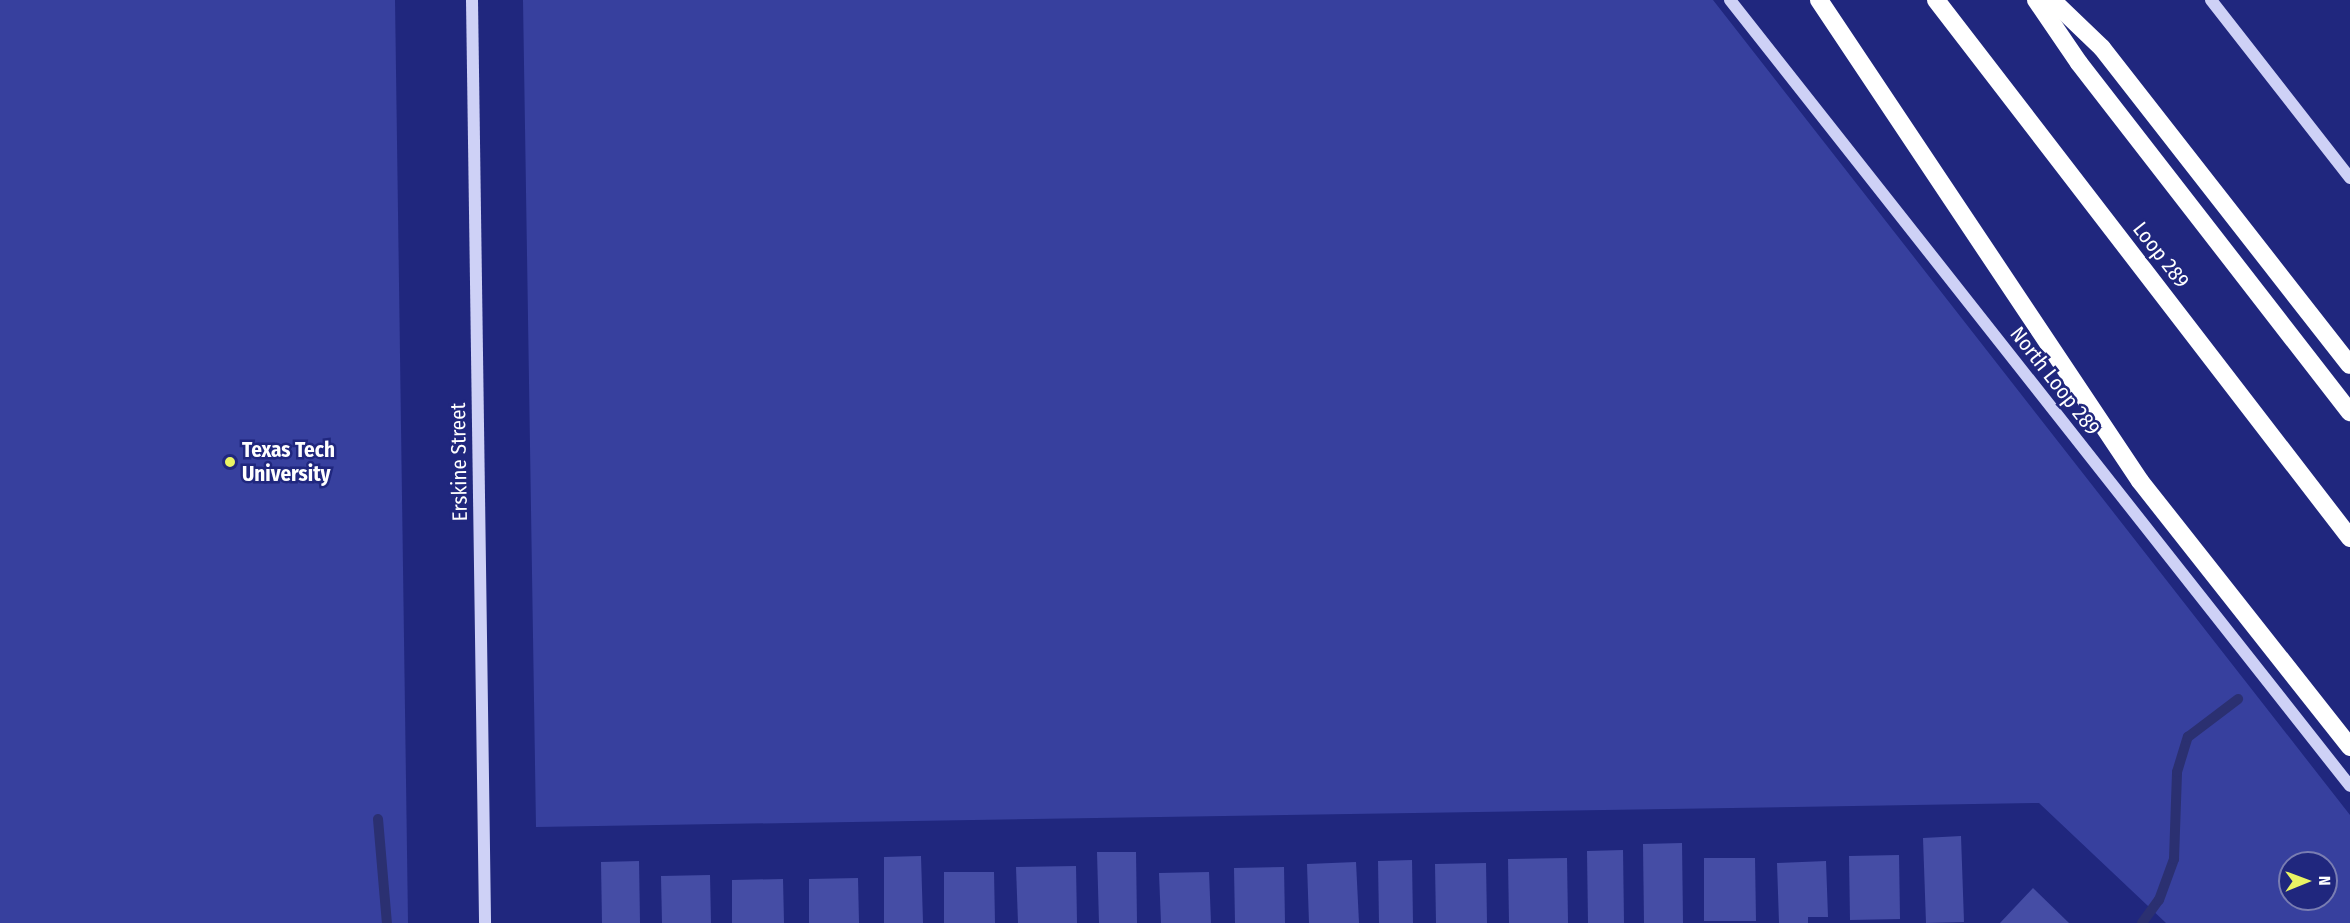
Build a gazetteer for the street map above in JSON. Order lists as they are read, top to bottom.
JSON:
{
  "streets": {
    "highway": ["Loop 289"],
    "main road": ["North Loop 289", "Erskine Street"]
  },
  "places": ["Texas Tech University"],
  "north": "right"
}
